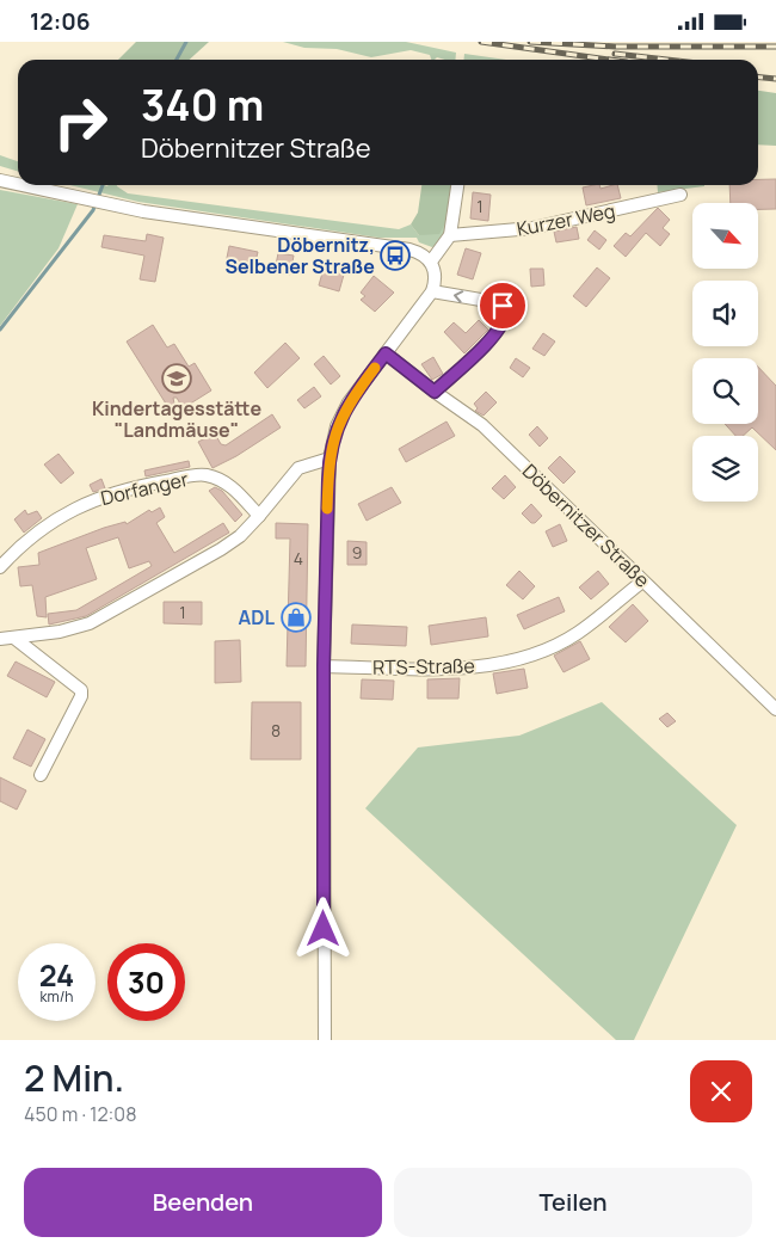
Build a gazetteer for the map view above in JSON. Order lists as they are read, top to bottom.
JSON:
{
  "streets": {
    "street": [
      "Kurzer Weg",
      "Dorfanger",
      "Döbernitzer Straße",
      "RTS-Straße"
    ]
  },
  "crossings": [
    ["Döbernitzer Straße", "RTS-Straße"]
  ],
  "places": {
    "bus stop": ["Döbernitz, Selbener Straße"],
    "school or university": ["Kindertagesstätte \"Landmäuse\""],
    "shop": ["ADL"]
  },
  "house_numbers": [
    "1",
    "9",
    "4",
    "1",
    "8"
  ],
  "north": "bottom right",
  "page": {
    "status": "12:06",
    "turn": ["340 m", "Döbernitzer Straße"],
    "speed": "24 km/h",
    "limit": "30",
    "heading": ["2 Min.", "450 m · 12:08"],
    "buttons": ["Beenden", "Teilen"]
  }
}
